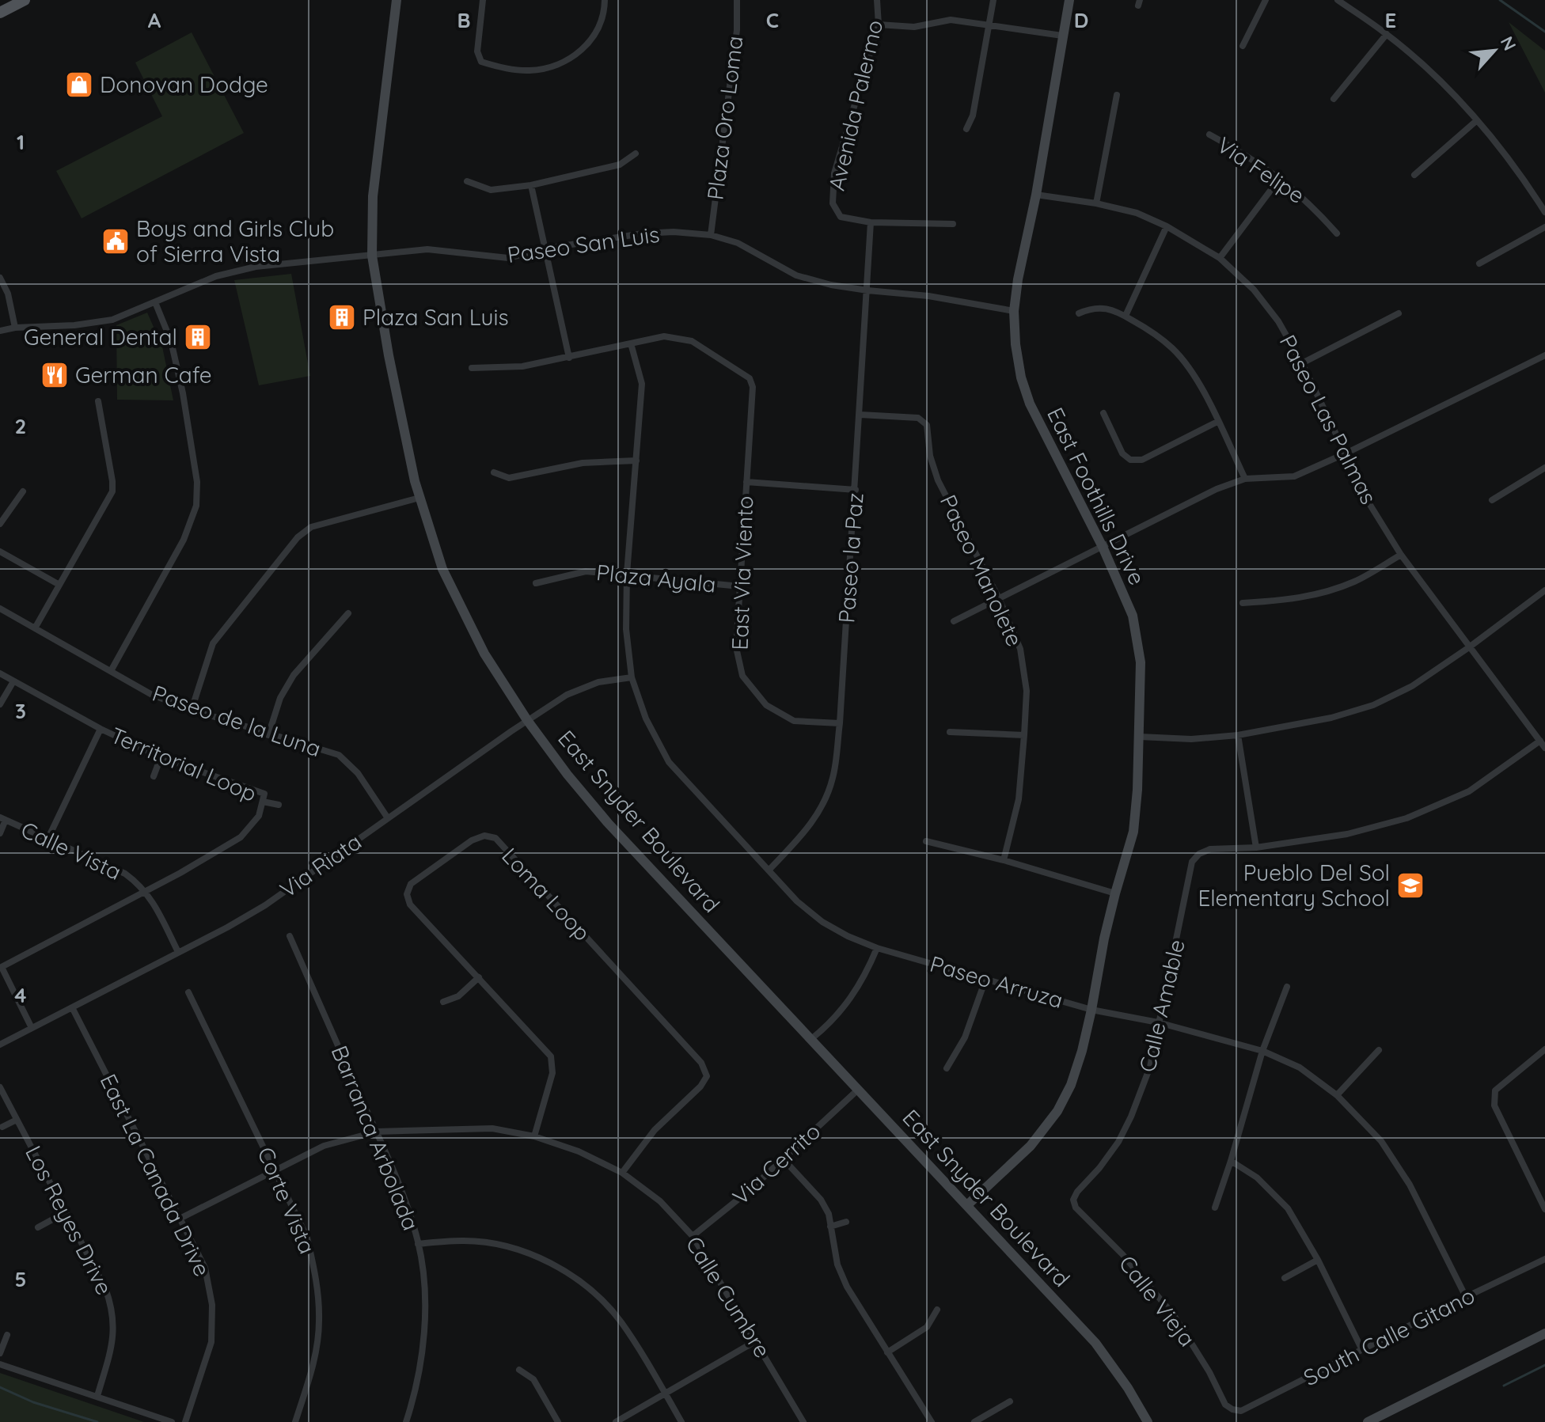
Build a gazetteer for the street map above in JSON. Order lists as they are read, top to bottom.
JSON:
{
  "streets": {
    "street": [
      "Avenida Palermo",
      "Plaza Oro Loma",
      "Via Felipe",
      "Paseo San Luis",
      "Paseo Las Palmas",
      "East Foothills Drive",
      "Paseo la Paz",
      "Paseo Manolete",
      "East Via Viento",
      "Plaza Ayala",
      "Paseo de la Luna",
      "Territorial Loop",
      "East Snyder Boulevard",
      "Calle Vista",
      "Via Riata",
      "Loma Loop",
      "Paseo Arruza",
      "Calle Amable",
      "Barranca Arbolada",
      "Via Cerrito",
      "East La Canada Drive",
      "Corte Vista",
      "Los Reyes Drive",
      "Calle Cumbre",
      "Calle Vieja",
      "South Calle Gitano"
    ]
  },
  "crossings": [
    ["Avenida Palermo", "Paseo la Paz"],
    ["Plaza Oro Loma", "Paseo San Luis"],
    ["Paseo San Luis", "East Foothills Drive"],
    ["Paseo San Luis", "Paseo la Paz"],
    ["Paseo San Luis", "East Snyder Boulevard"],
    ["Paseo Las Palmas", "East Foothills Drive"],
    ["Paseo Las Palmas", "Calle Amable"],
    ["East Foothills Drive", "East Snyder Boulevard"],
    ["East Foothills Drive", "Paseo Arruza"],
    ["Paseo la Paz", "Paseo Manolete"],
    ["Paseo la Paz", "East Via Viento"],
    ["Paseo la Paz", "Paseo Arruza"],
    ["East Via Viento", "Plaza Ayala"],
    ["East Via Viento", "Paseo Arruza"],
    ["Plaza Ayala", "Paseo Arruza"],
    ["Paseo de la Luna", "Via Riata"],
    ["Territorial Loop", "Calle Vista"],
    ["East Snyder Boulevard", "Via Riata"],
    ["East Snyder Boulevard", "Via Cerrito"],
    ["Calle Vista", "Via Riata"],
    ["Via Riata", "Paseo Arruza"],
    ["Via Riata", "East La Canada Drive"],
    ["Loma Loop", "Calle Cumbre"],
    ["Paseo Arruza", "Calle Amable"],
    ["Paseo Arruza", "South Calle Gitano"],
    ["Calle Amable", "Calle Vieja"],
    ["Barranca Arbolada", "Calle Cumbre"],
    ["Via Cerrito", "Calle Cumbre"],
    ["East La Canada Drive", "Calle Cumbre"],
    ["Corte Vista", "Calle Cumbre"],
    ["Calle Vieja", "South Calle Gitano"]
  ],
  "places": {
    "shop": ["Donovan Dodge"],
    "public building": ["Boys and Girls Club of Sierra Vista"],
    "building": ["Plaza San Luis", "General Dental"],
    "restaurant": ["German Cafe"],
    "school or university": ["Pueblo Del Sol Elementary School"]
  },
  "north": "top right",
  "grid": {
    "columns": [
      "A",
      "B",
      "C",
      "D",
      "E"
    ],
    "rows": [
      "1",
      "2",
      "3",
      "4",
      "5"
    ]
  }
}
